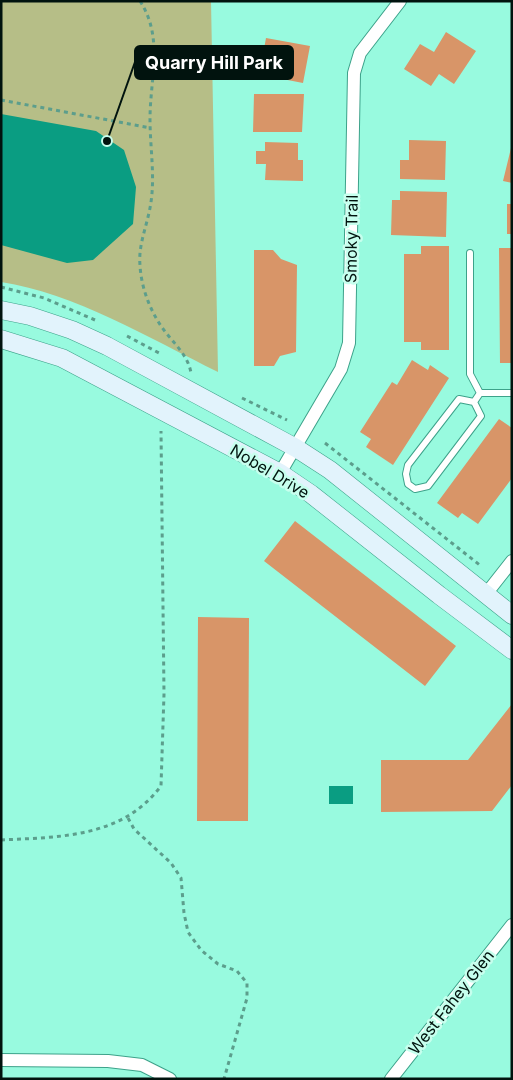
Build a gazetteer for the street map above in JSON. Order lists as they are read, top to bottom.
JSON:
{
  "streets": {
    "street": ["Smoky Trail", "Nobel Drive", "West Fahey Glen"]
  },
  "crossings": [
    ["Smoky Trail", "Nobel Drive"]
  ],
  "places": ["Quarry Hill Park"]
}
